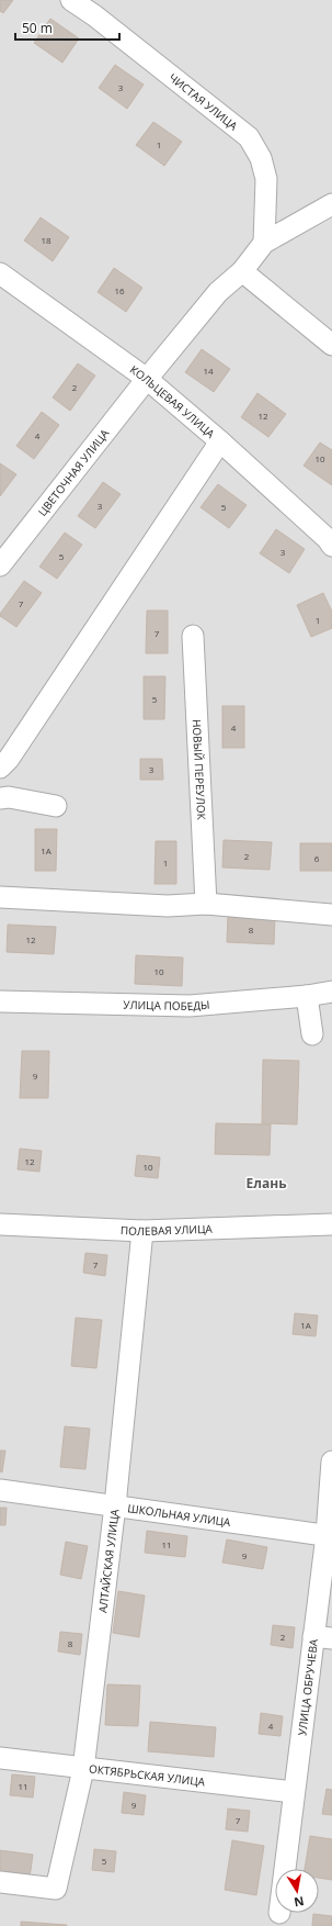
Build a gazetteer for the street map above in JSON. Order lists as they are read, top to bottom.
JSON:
{
  "streets": {
    "street": [
      "ЧИСТАЯ УЛИЦА",
      "КОЛЬЦЕВАЯ УЛИЦА",
      "ЦВЕТОЧНАЯ УЛИЦА",
      "НОВЫЙ ПЕРЕУЛОК",
      "УЛИЦА ПОБЕДЫ",
      "ПОЛЕВАЯ УЛИЦА",
      "ШКОЛЬНАЯ УЛИЦА",
      "АЛТАЙСКАЯ УЛИЦА",
      "УЛИЦА ОБРУЧЕВА",
      "ОКТЯБРЬСКАЯ УЛИЦА"
    ]
  },
  "crossings": [
    ["ЧИСТАЯ УЛИЦА", "ЦВЕТОЧНАЯ УЛИЦА"],
    ["КОЛЬЦЕВАЯ УЛИЦА", "ЦВЕТОЧНАЯ УЛИЦА"],
    ["ПОЛЕВАЯ УЛИЦА", "АЛТАЙСКАЯ УЛИЦА"],
    ["ШКОЛЬНАЯ УЛИЦА", "АЛТАЙСКАЯ УЛИЦА"],
    ["ШКОЛЬНАЯ УЛИЦА", "УЛИЦА ОБРУЧЕВА"],
    ["АЛТАЙСКАЯ УЛИЦА", "ОКТЯБРЬСКАЯ УЛИЦА"],
    ["УЛИЦА ОБРУЧЕВА", "ОКТЯБРЬСКАЯ УЛИЦА"]
  ],
  "districts": ["Елань"],
  "house_numbers": [
    "3",
    "1",
    "18",
    "16",
    "14",
    "2",
    "12",
    "4",
    "10",
    "3",
    "5",
    "3",
    "5",
    "7",
    "1",
    "7",
    "5",
    "4",
    "3",
    "1А",
    "2",
    "6",
    "1",
    "8",
    "12",
    "10",
    "9",
    "12",
    "10",
    "7",
    "1А",
    "11",
    "9",
    "2",
    "8",
    "4",
    "11",
    "9",
    "7",
    "5"
  ],
  "scale_bar": "50 m",
  "north": "bottom"
}
